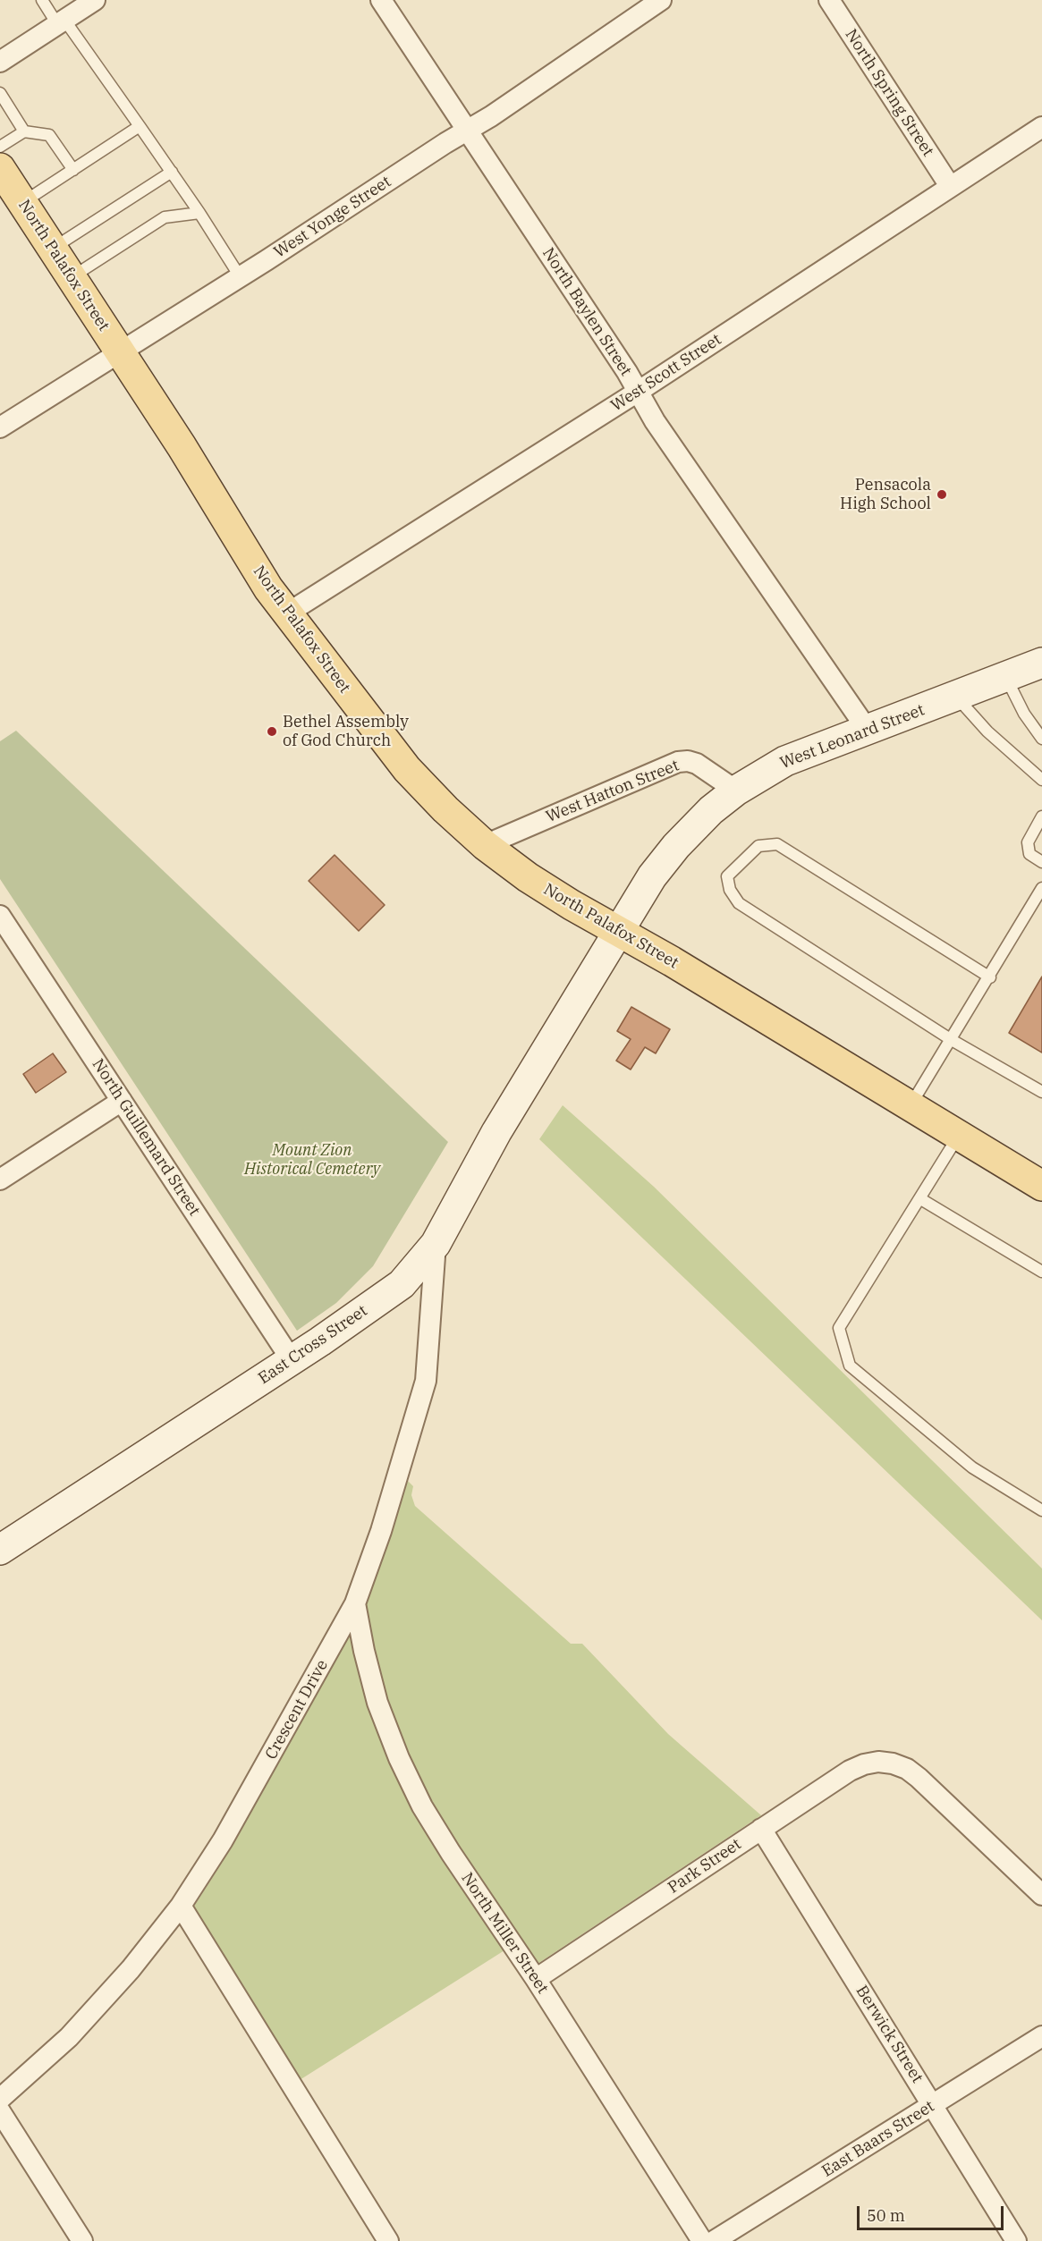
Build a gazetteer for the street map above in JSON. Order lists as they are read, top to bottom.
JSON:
{
  "streets": {
    "main road": ["North Palafox Street"],
    "street": [
      "North Spring Street",
      "West Yonge Street",
      "North Baylen Street",
      "West Scott Street",
      "West Leonard Street",
      "West Hatton Street",
      "North Guillemard Street",
      "East Cross Street",
      "Crescent Drive",
      "Park Street",
      "North Miller Street",
      "Berwick Street",
      "East Baars Street"
    ]
  },
  "crossings": [
    ["North Spring Street", "West Scott Street"],
    ["West Yonge Street", "North Palafox Street"],
    ["West Yonge Street", "North Baylen Street"],
    ["North Palafox Street", "West Scott Street"],
    ["North Palafox Street", "West Leonard Street"],
    ["North Palafox Street", "West Hatton Street"],
    ["North Baylen Street", "West Scott Street"],
    ["North Baylen Street", "West Leonard Street"],
    ["West Leonard Street", "West Hatton Street"],
    ["West Leonard Street", "East Cross Street"],
    ["North Guillemard Street", "East Cross Street"],
    ["East Cross Street", "Crescent Drive"],
    ["Crescent Drive", "North Miller Street"],
    ["Park Street", "North Miller Street"],
    ["Park Street", "Berwick Street"],
    ["Berwick Street", "East Baars Street"]
  ],
  "parks": ["Mount Zion Historical Cemetery"],
  "places": ["Pensacola High School", "Bethel Assembly of God Church"],
  "scale_bar": "50 m"
}
